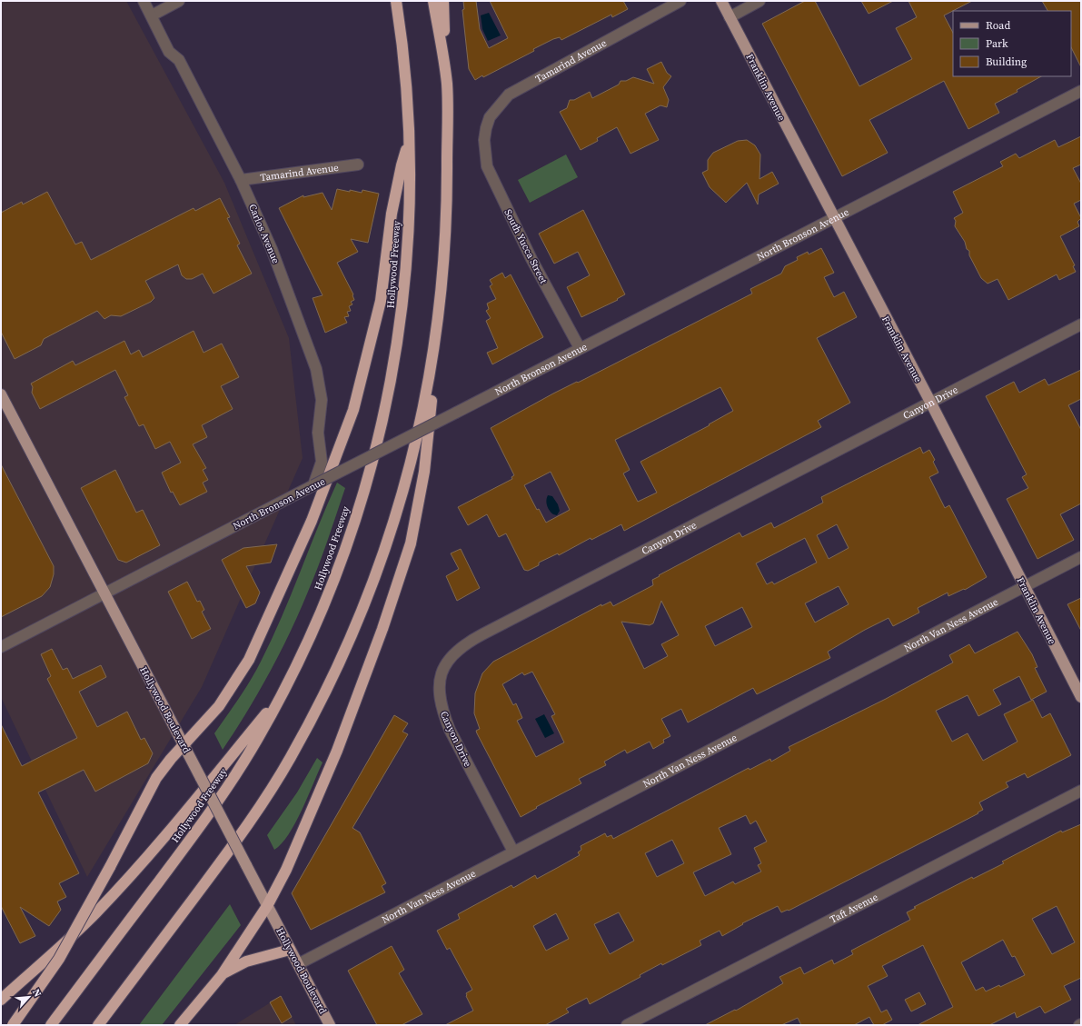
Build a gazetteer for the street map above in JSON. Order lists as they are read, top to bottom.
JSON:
{
  "streets": {
    "highway": ["Hollywood Freeway"],
    "main road": ["Franklin Avenue", "Hollywood Boulevard"],
    "street": [
      "Tamarind Avenue",
      "Carlos Avenue",
      "North Bronson Avenue",
      "South Yucca Street",
      "Canyon Drive",
      "North Van Ness Avenue",
      "Taft Avenue"
    ]
  },
  "crossings": [
    ["Tamarind Avenue", "Carlos Avenue"],
    ["Tamarind Avenue", "South Yucca Street"],
    ["Franklin Avenue", "North Bronson Avenue"],
    ["Franklin Avenue", "Canyon Drive"],
    ["Franklin Avenue", "North Van Ness Avenue"],
    ["Carlos Avenue", "North Bronson Avenue"],
    ["North Bronson Avenue", "South Yucca Street"],
    ["North Bronson Avenue", "Hollywood Boulevard"],
    ["Canyon Drive", "North Van Ness Avenue"],
    ["North Van Ness Avenue", "Hollywood Boulevard"]
  ],
  "legend": ["Road", "Park", "Building"],
  "north": "top right"
}
